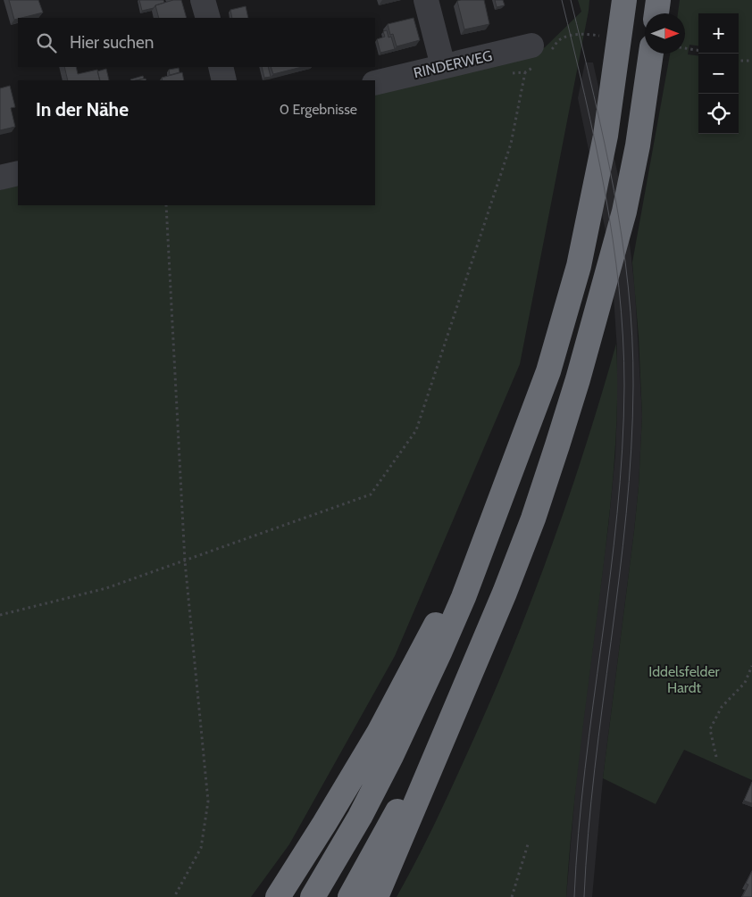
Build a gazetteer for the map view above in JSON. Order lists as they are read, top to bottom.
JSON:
{
  "streets": {
    "street": ["RINDERWEG"]
  },
  "parks": ["Iddelsfelder Hardt"],
  "north": "right",
  "page": {
    "map_buttons": ["+", "−"],
    "search": "Hier suchen",
    "heading": ["In der Nähe", "0 Ergebnisse"]
  }
}
